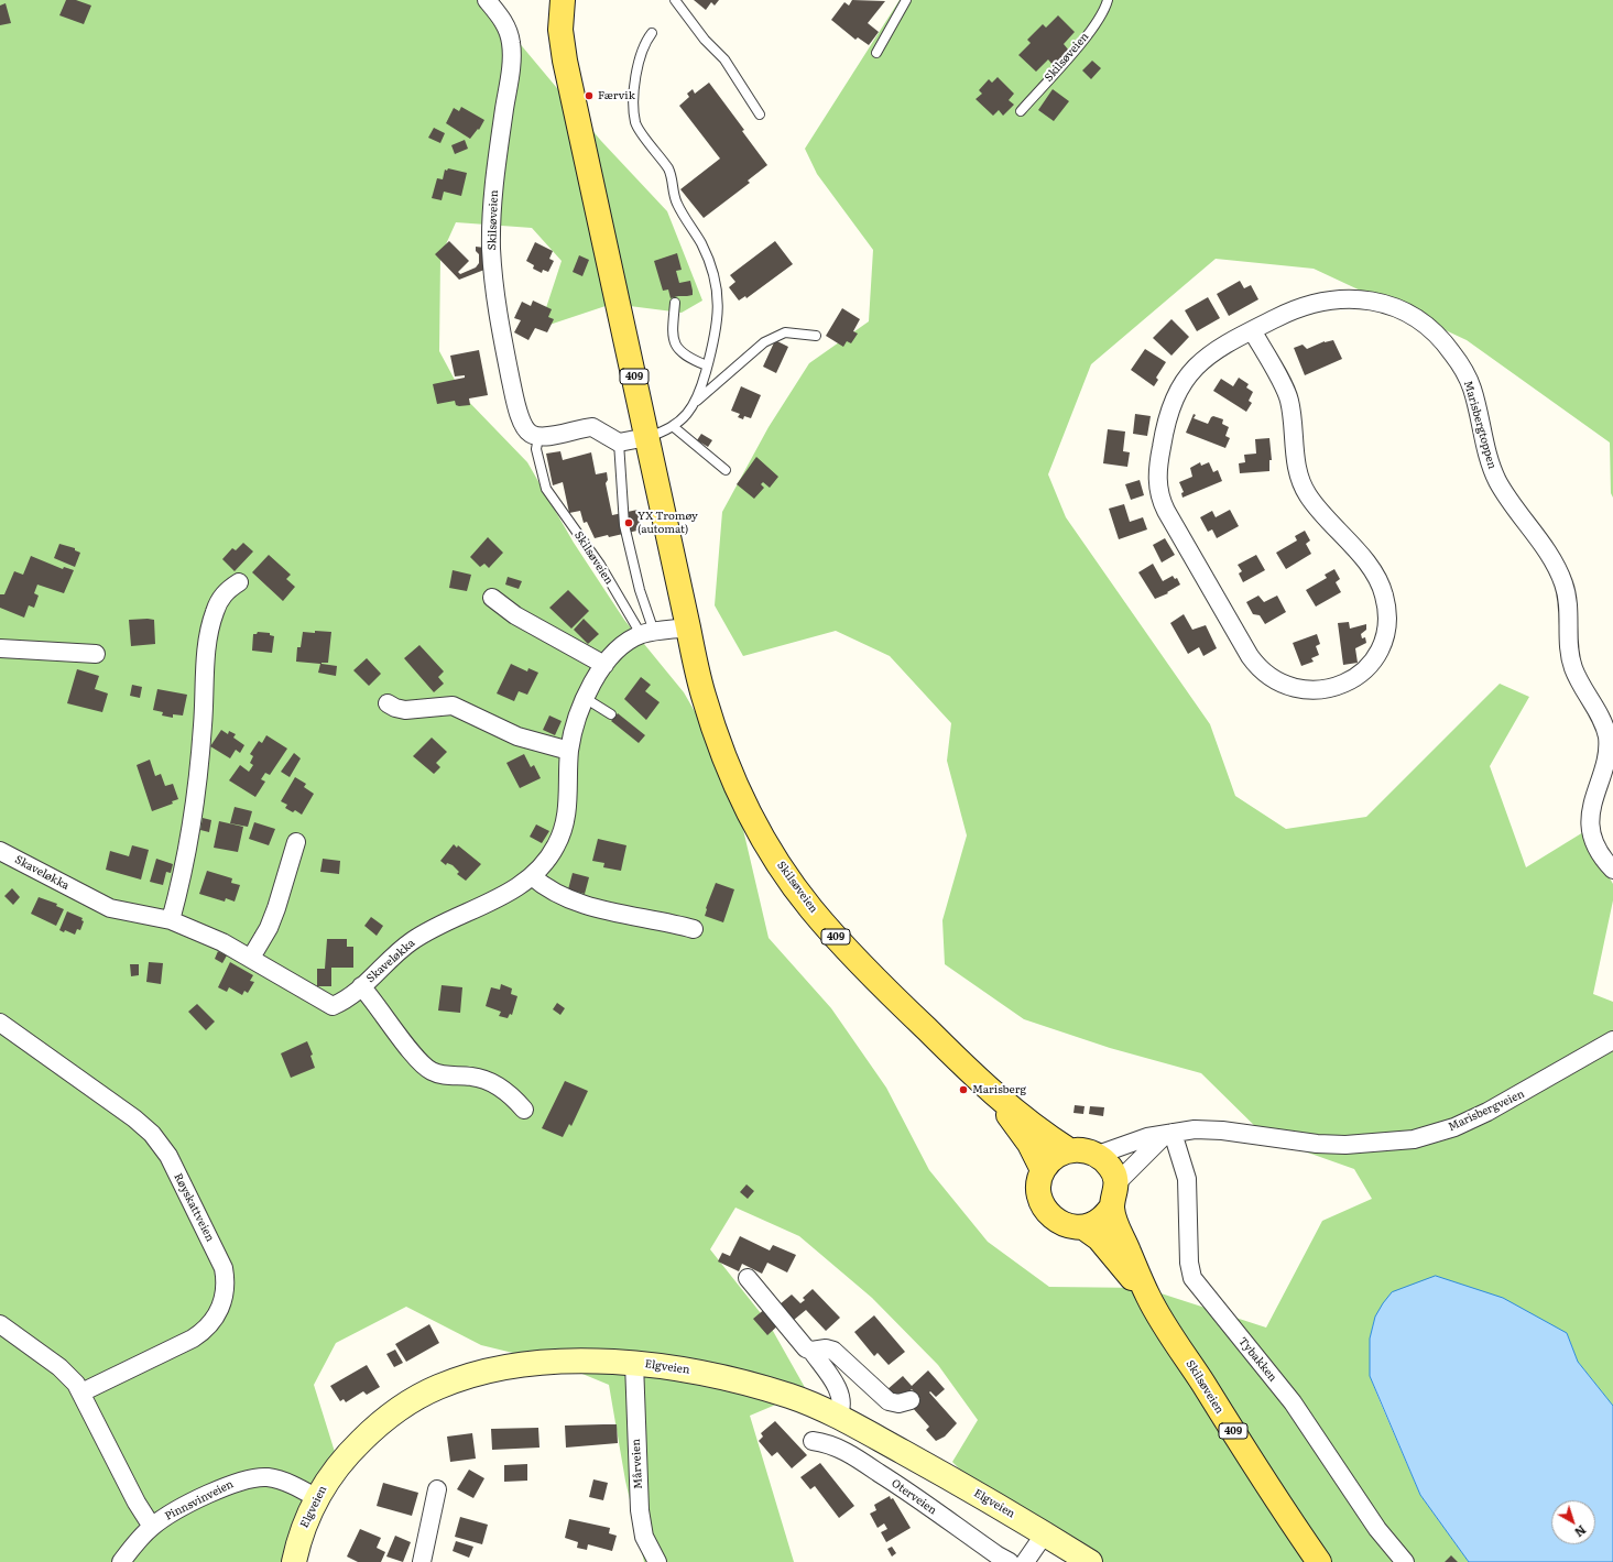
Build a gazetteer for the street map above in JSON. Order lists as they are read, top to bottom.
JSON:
{
  "streets": {
    "main road": ["Skilsøveien", "409", "Elgveien"],
    "street": [
      "Marisbergtoppen",
      "Skaveløkka",
      "Marisbergveien",
      "Røyskattveien",
      "Tybakken",
      "Mårveien",
      "Oterveien",
      "Pinnsvinveien"
    ]
  },
  "crossings": [
    ["Skilsøveien", "Skaveløkka"],
    ["Skilsøveien", "Marisbergveien"],
    ["Marisbergveien", "Tybakken"],
    ["Elgveien", "Mårveien"],
    ["Elgveien", "Pinnsvinveien"]
  ],
  "places": ["Færvik", "YX Tromøy (automat)", "Marisberg"],
  "north": "bottom right"
}
